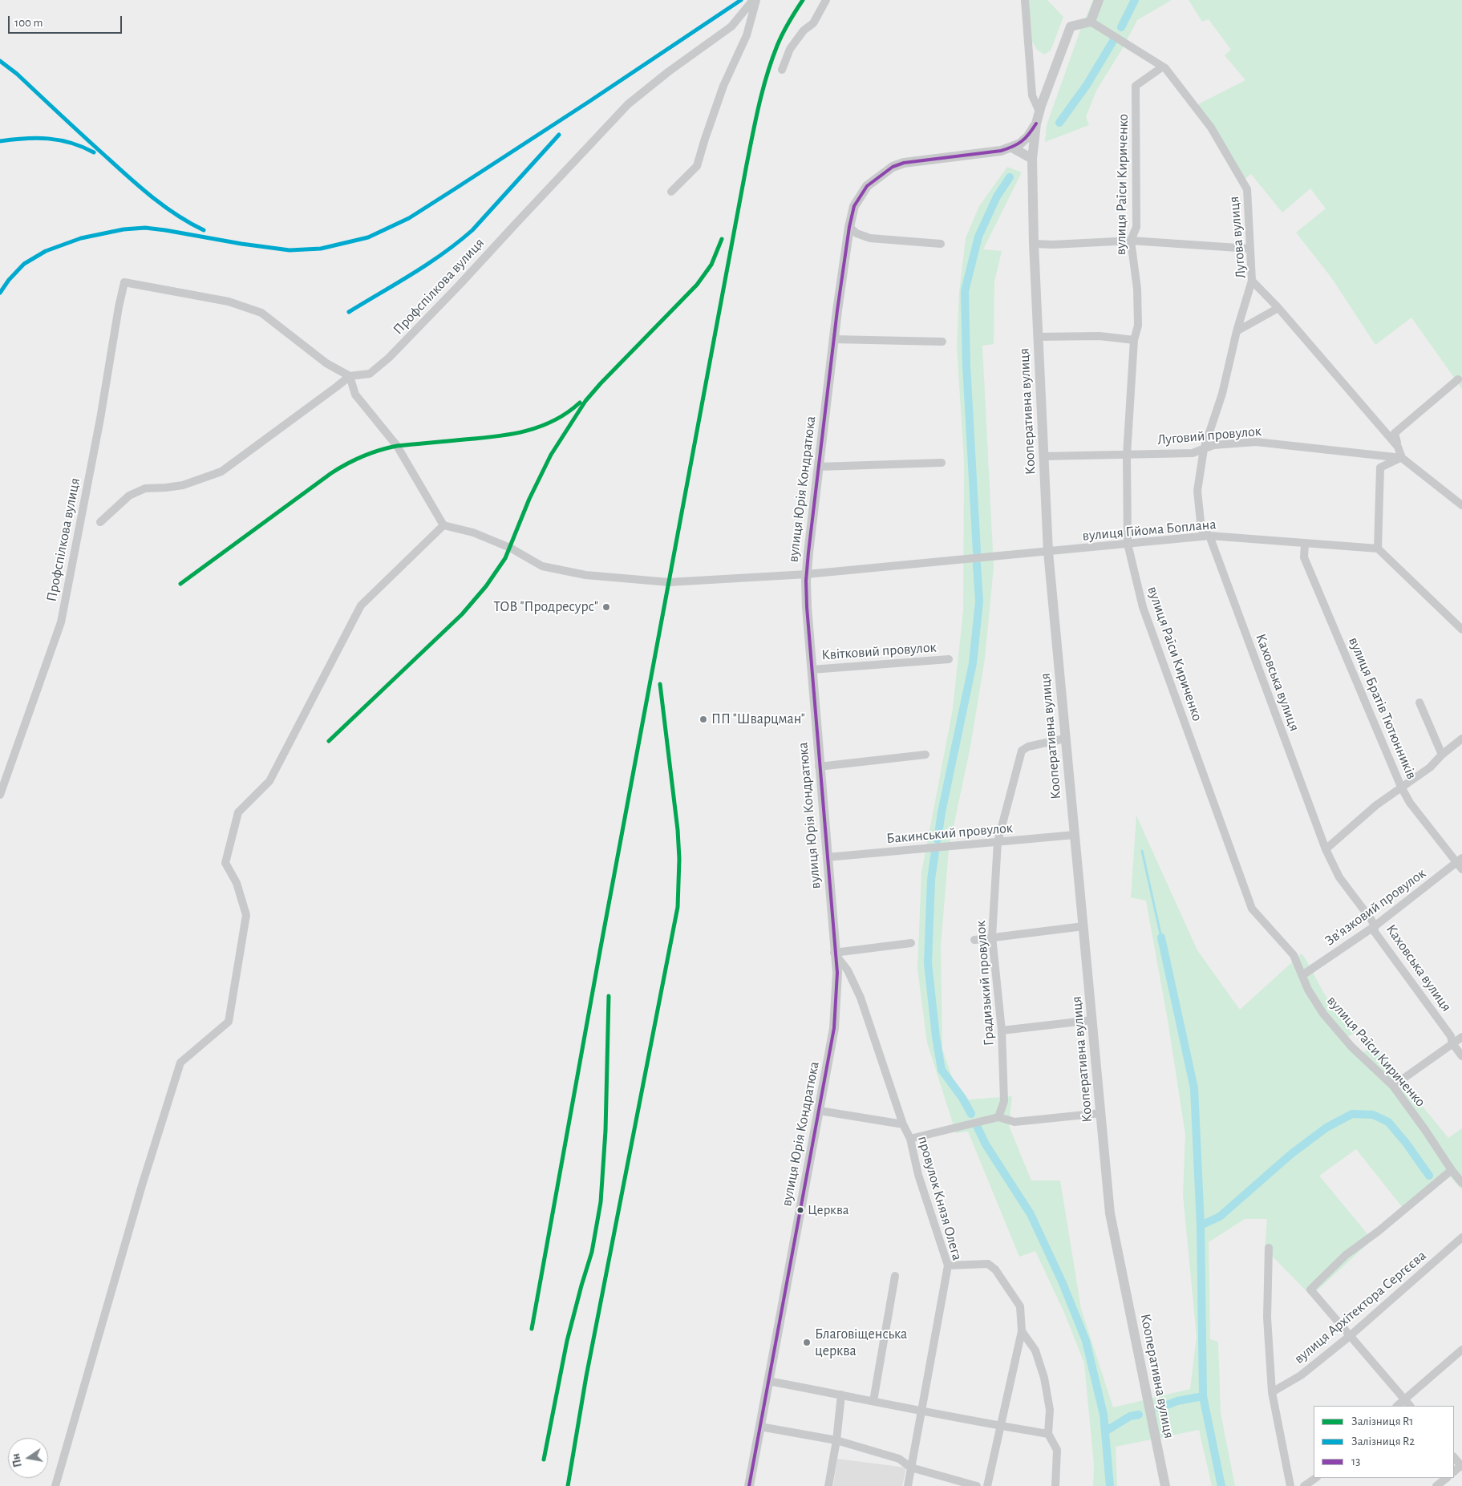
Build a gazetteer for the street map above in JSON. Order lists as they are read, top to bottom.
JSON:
{
  "streets": {
    "street": [
      "вулиця Раїси Кириченко",
      "Лугова вулиця",
      "Профспілкова вулиця",
      "Кооперативна вулиця",
      "Луговий провулок",
      "вулиця Юрія Кондратюка",
      "вулиця Гійома Боплана",
      "Квітковий провулок",
      "Каховська вулиця",
      "вулиця Братів Тютюнників",
      "Бакинський провулок",
      "Звʼязковий провулок",
      "Градизький провулок",
      "провулок Князя Олега",
      "вулиця Архітектора Сергєєва"
    ]
  },
  "crossings": [
    ["вулиця Раїси Кириченко", "Лугова вулиця"],
    ["вулиця Раїси Кириченко", "Луговий провулок"],
    ["вулиця Раїси Кириченко", "вулиця Гійома Боплана"],
    ["вулиця Раїси Кириченко", "Звʼязковий провулок"],
    ["Лугова вулиця", "Кооперативна вулиця"],
    ["Лугова вулиця", "Луговий провулок"],
    ["Лугова вулиця", "Каховська вулиця"],
    ["Кооперативна вулиця", "Луговий провулок"],
    ["Кооперативна вулиця", "вулиця Юрія Кондратюка"],
    ["Кооперативна вулиця", "вулиця Гійома Боплана"],
    ["Кооперативна вулиця", "Бакинський провулок"],
    ["Кооперативна вулиця", "Градизький провулок"],
    ["Луговий провулок", "Каховська вулиця"],
    ["вулиця Юрія Кондратюка", "вулиця Гійома Боплана"],
    ["вулиця Юрія Кондратюка", "Квітковий провулок"],
    ["вулиця Юрія Кондратюка", "Бакинський провулок"],
    ["вулиця Юрія Кондратюка", "провулок Князя Олега"],
    ["вулиця Гійома Боплана", "Каховська вулиця"],
    ["вулиця Гійома Боплана", "вулиця Братів Тютюнників"],
    ["Каховська вулиця", "Звʼязковий провулок"],
    ["вулиця Братів Тютюнників", "Звʼязковий провулок"],
    ["Бакинський провулок", "Градизький провулок"]
  ],
  "places": [
    "ТОВ \"Продресурс\"",
    "ПП \"Шварцман\"",
    "Церква",
    "Благовіщенська церква"
  ],
  "lines": ["rail line R1", "rail line R2", "transit line 13"],
  "legend": ["Залізниця R1", "Залізниця R2", "13"],
  "scale_bar": "100 m",
  "north": "left"
}
